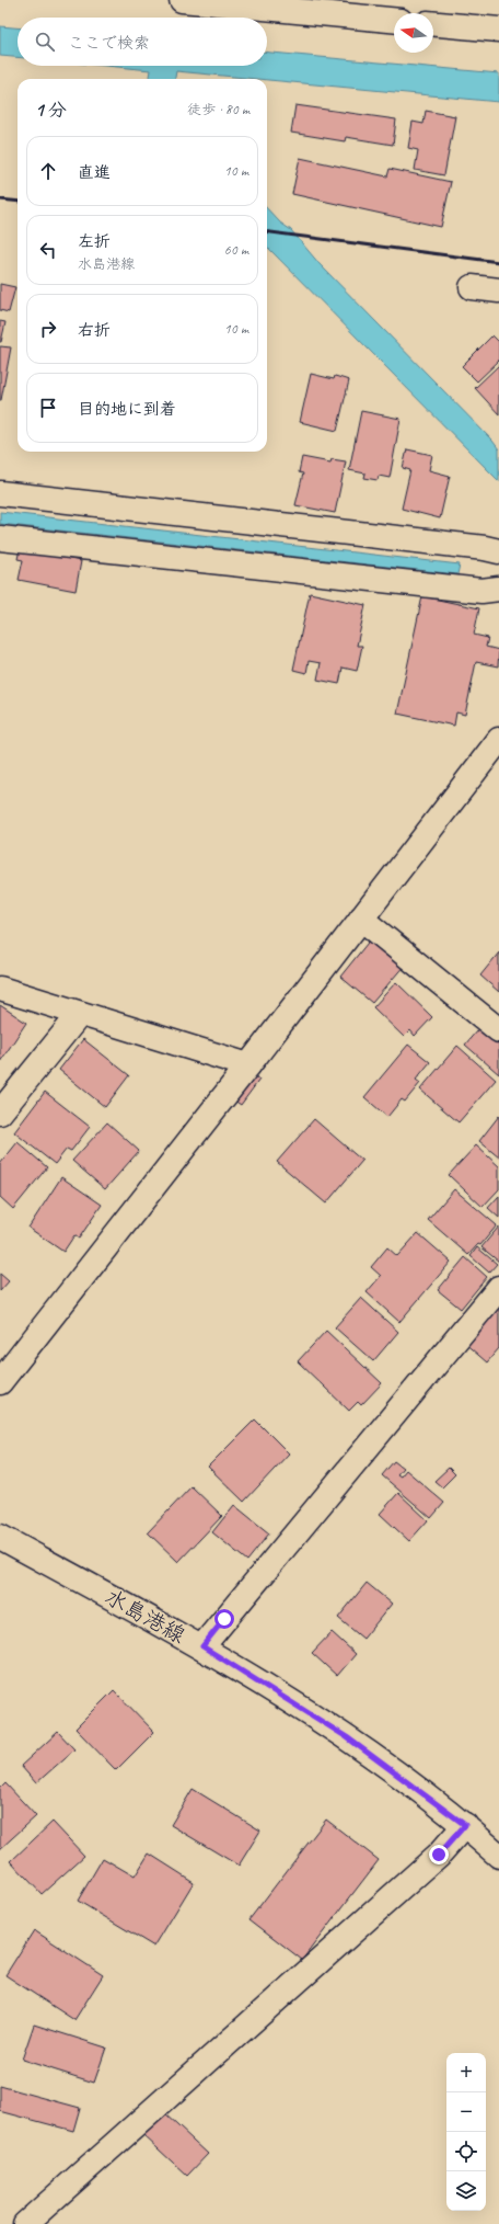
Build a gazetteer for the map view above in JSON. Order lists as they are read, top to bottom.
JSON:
{
  "streets": {
    "street": ["水島港線"]
  },
  "north": "left",
  "page": {
    "search": "ここで検索",
    "heading": ["1 分", "徒歩 · 80 m"],
    "list": [
      ["直進", "10 m"],
      ["左折", "水島港線", "60 m"],
      ["右折", "10 m"],
      "目的地に到着"
    ],
    "map_buttons": ["+", "−"]
  }
}
